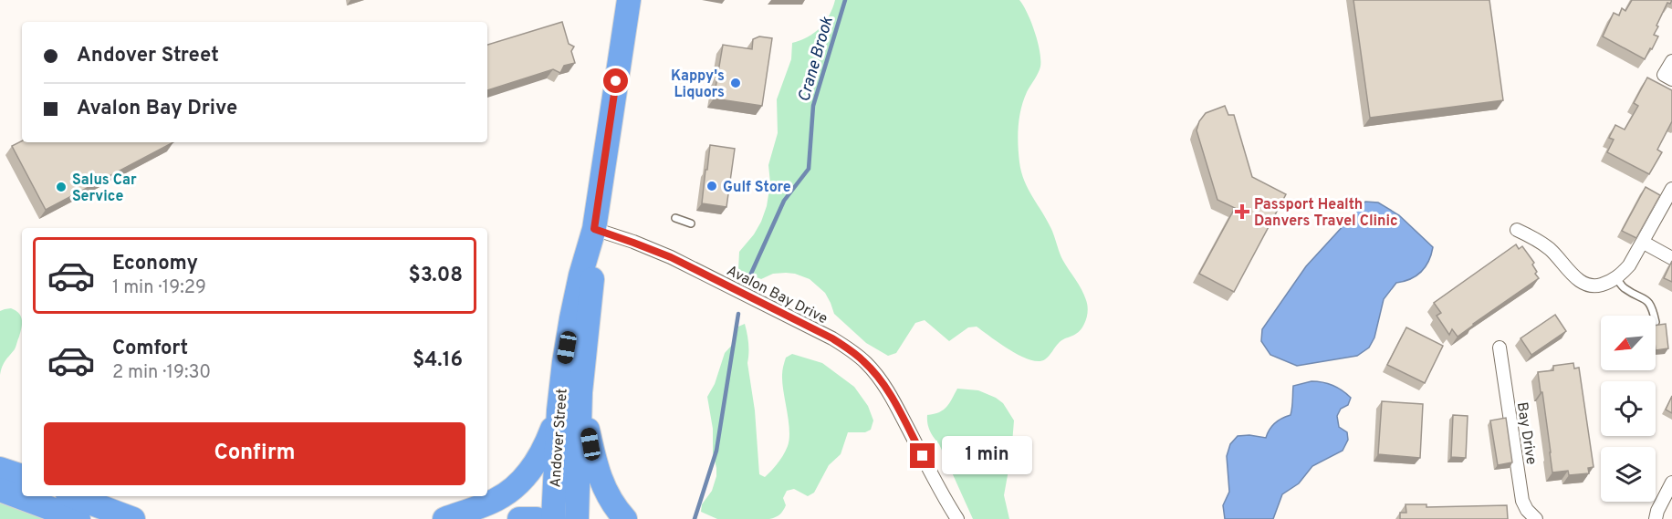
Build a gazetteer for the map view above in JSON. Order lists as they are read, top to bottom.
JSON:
{
  "streets": {
    "highway": ["Andover Street"],
    "street": ["Avalon Bay Drive", "Bay Drive"]
  },
  "crossings": [
    ["Avalon Bay Drive", "Andover Street"]
  ],
  "water": ["Crane Brook"],
  "places": {
    "other": ["Kappy's Liquors", "Gulf Store", "Salus Car Service"],
    "health": ["Passport Health Danvers Travel Clinic"]
  },
  "north": "bottom left",
  "page": {
    "banner": ["Andover Street", "Avalon Bay Drive"],
    "list": [
      {
        "name": "Economy",
        "note": "1 min · 19:29",
        "value": "$3.08"
      },
      {
        "name": "Comfort",
        "note": "2 min · 19:30",
        "value": "$4.16"
      }
    ],
    "buttons": "Confirm",
    "bubble": "1 min"
  }
}
